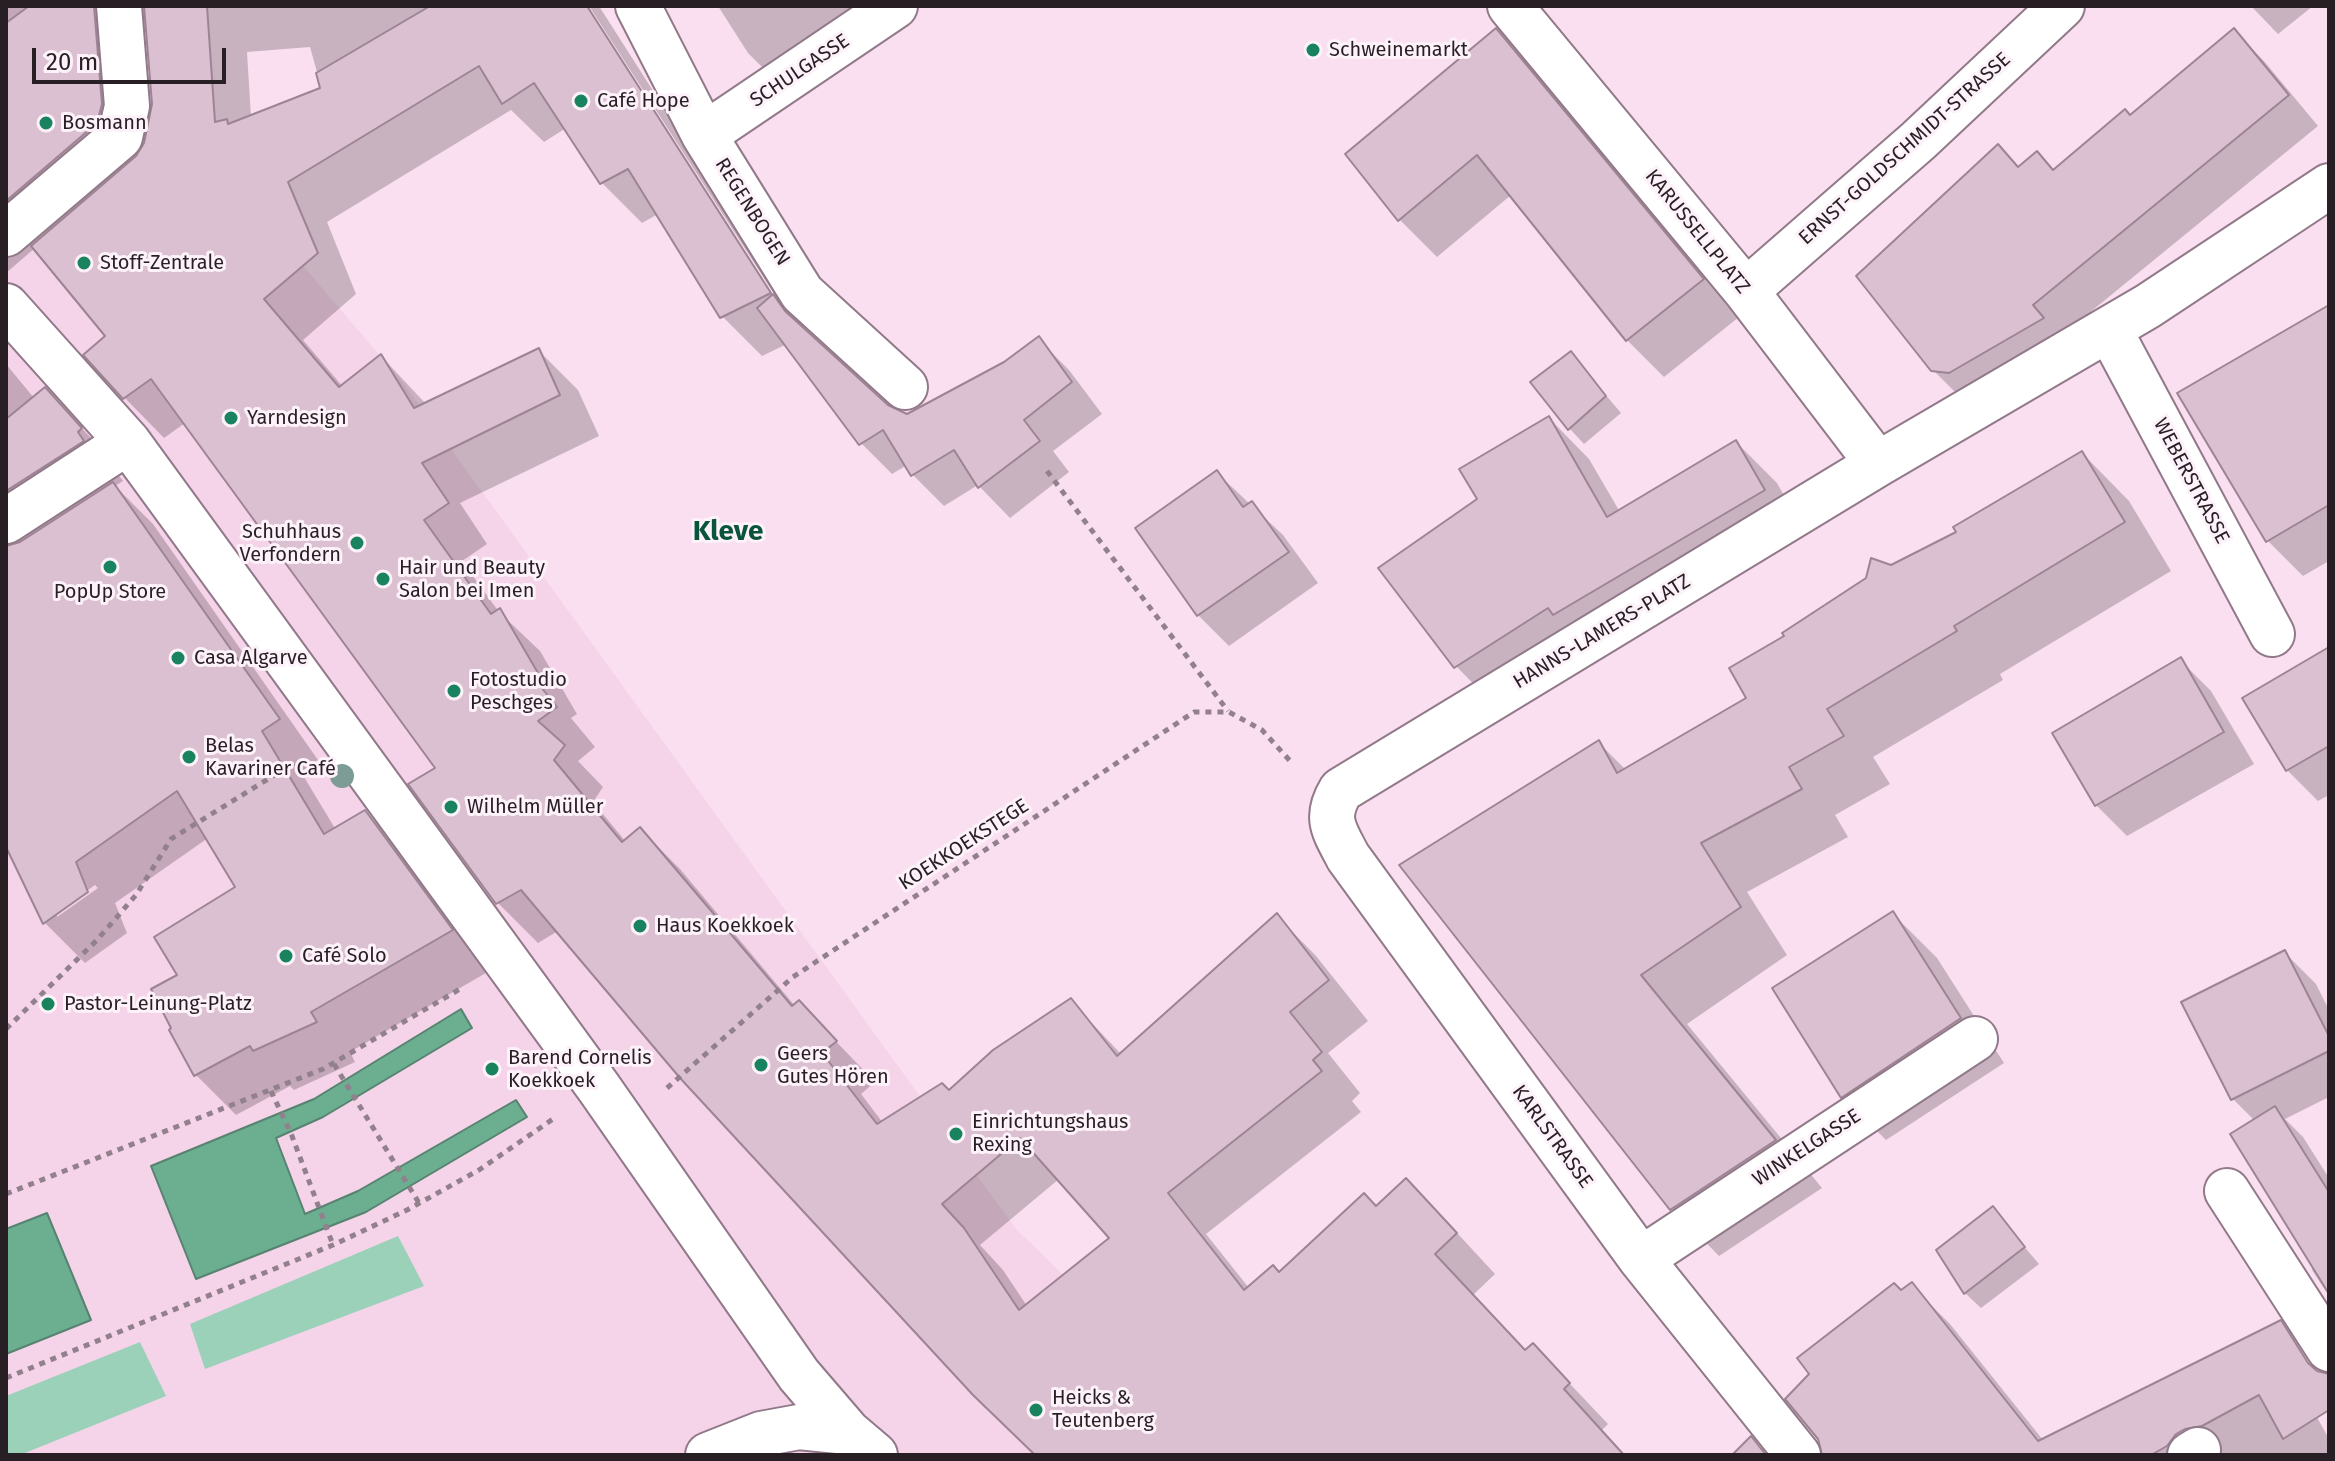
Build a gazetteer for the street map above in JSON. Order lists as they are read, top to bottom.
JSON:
{
  "streets": {
    "street": [
      "SCHULGASSE",
      "ERNST-GOLDSCHMIDT-STRASSE",
      "REGENBOGEN",
      "KARUSSELLPLATZ",
      "WEBERSTRASSE",
      "HANNS-LAMERS-PLATZ",
      "KARLSTRASSE",
      "WINKELGASSE"
    ],
    "path": ["KOEKKOEKSTEGE"]
  },
  "crossings": [
    ["SCHULGASSE", "REGENBOGEN"],
    ["ERNST-GOLDSCHMIDT-STRASSE", "KARUSSELLPLATZ"],
    ["KARUSSELLPLATZ", "HANNS-LAMERS-PLATZ"],
    ["HANNS-LAMERS-PLATZ", "KARLSTRASSE"],
    ["KARLSTRASSE", "WINKELGASSE"]
  ],
  "districts": ["Kleve"],
  "places": [
    "Schweinemarkt",
    "Café Hope",
    "Bosmann",
    "Stoff-Zentrale",
    "Yarndesign",
    "Schuhhaus Verfondern",
    "PopUp Store",
    "Hair und Beauty Salon bei Imen",
    "Casa Algarve",
    "Fotostudio Peschges",
    "Belas Kavariner Café",
    "Wilhelm Müller",
    "Haus Koekkoek",
    "Café Solo",
    "Pastor-Leinung-Platz",
    "Geers Gutes Hören",
    "Barend Cornelis Koekkoek",
    "Einrichtungshaus Rexing",
    "Heicks & Teutenberg"
  ],
  "scale_bar": "20 m"
}
